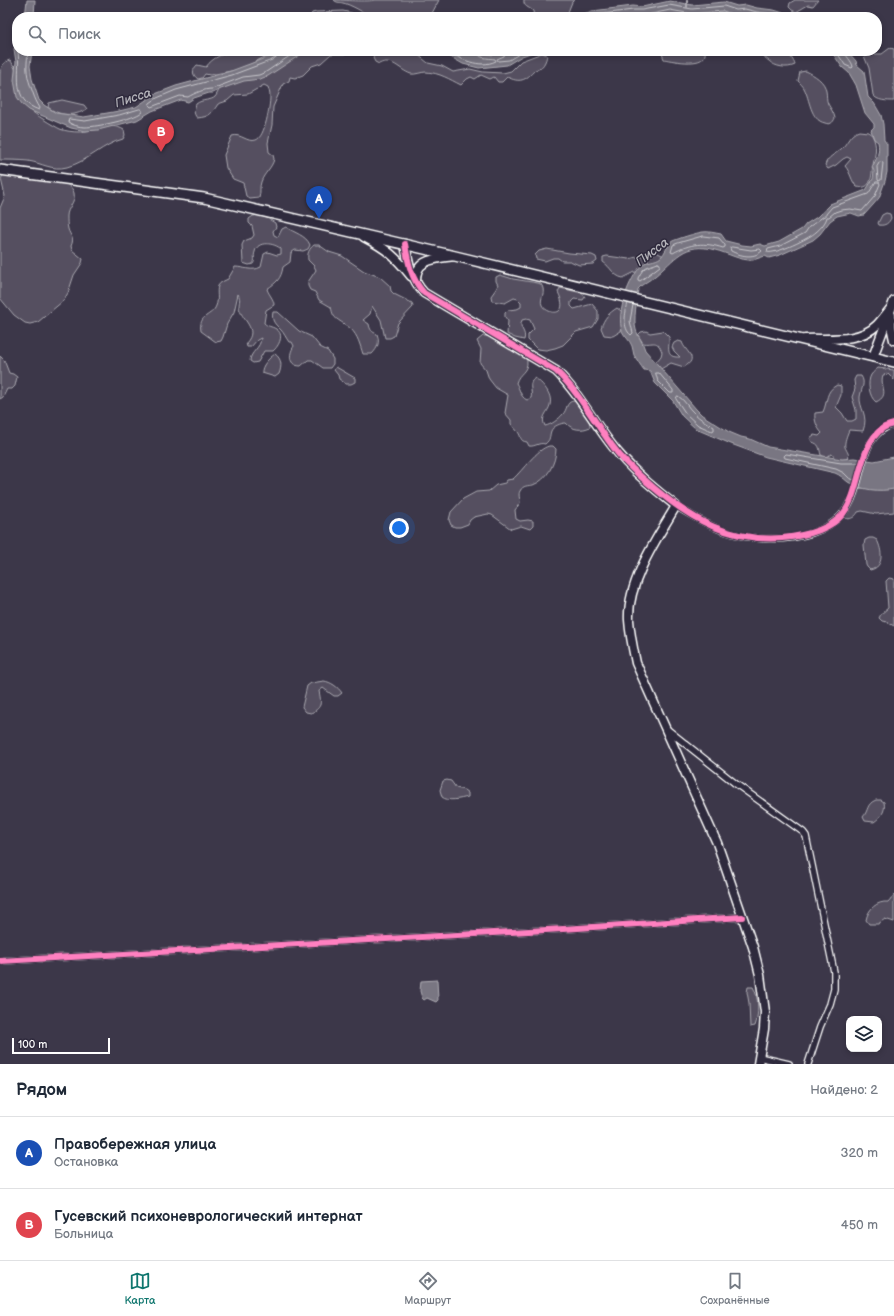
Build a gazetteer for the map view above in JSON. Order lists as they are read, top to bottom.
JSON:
{
  "water": ["Писса"],
  "scale_bar": "100 m",
  "page": {
    "search": "Поиск",
    "pins": ["B", "A"],
    "scale": "100 m",
    "heading": ["Рядом", "Найдено: 2"],
    "list": [
      {
        "mark": "A",
        "name": "Правобережная улица",
        "note": "Остановка",
        "value": "320 m"
      },
      {
        "mark": "B",
        "name": "Гусевский психоневрологический интернат",
        "note": "Больница",
        "value": "450 m"
      }
    ],
    "nav": ["Карта", "Маршрут", "Сохранённые"]
  }
}
